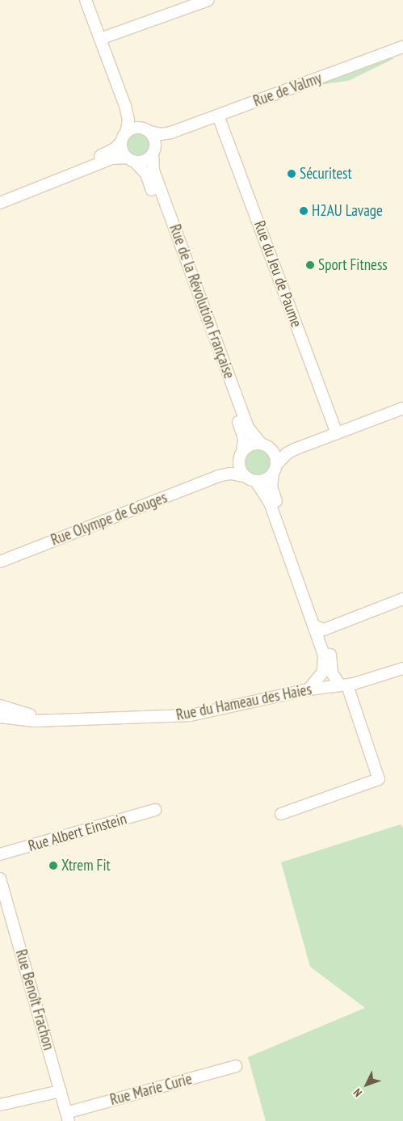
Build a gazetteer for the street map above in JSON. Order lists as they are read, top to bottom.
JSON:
{
  "streets": {
    "street": [
      "Rue de Valmy",
      "Rue du Jeu de Paume",
      "Rue de la Révolution Française",
      "Rue Olympe de Gouges",
      "Rue du Hameau des Haies",
      "Rue Albert Einstein",
      "Rue Benoît Frachon",
      "Rue Marie Curie"
    ]
  },
  "crossings": [
    ["Rue de Valmy", "Rue du Jeu de Paume"],
    ["Rue de Valmy", "Rue de la Révolution Française"],
    ["Rue de la Révolution Française", "Rue Olympe de Gouges"],
    ["Rue Benoît Frachon", "Rue Marie Curie"]
  ],
  "places": [
    "Sécuritest",
    "H2AU Lavage",
    "Sport Fitness",
    "Xtrem Fit"
  ],
  "north": "bottom left"
}
